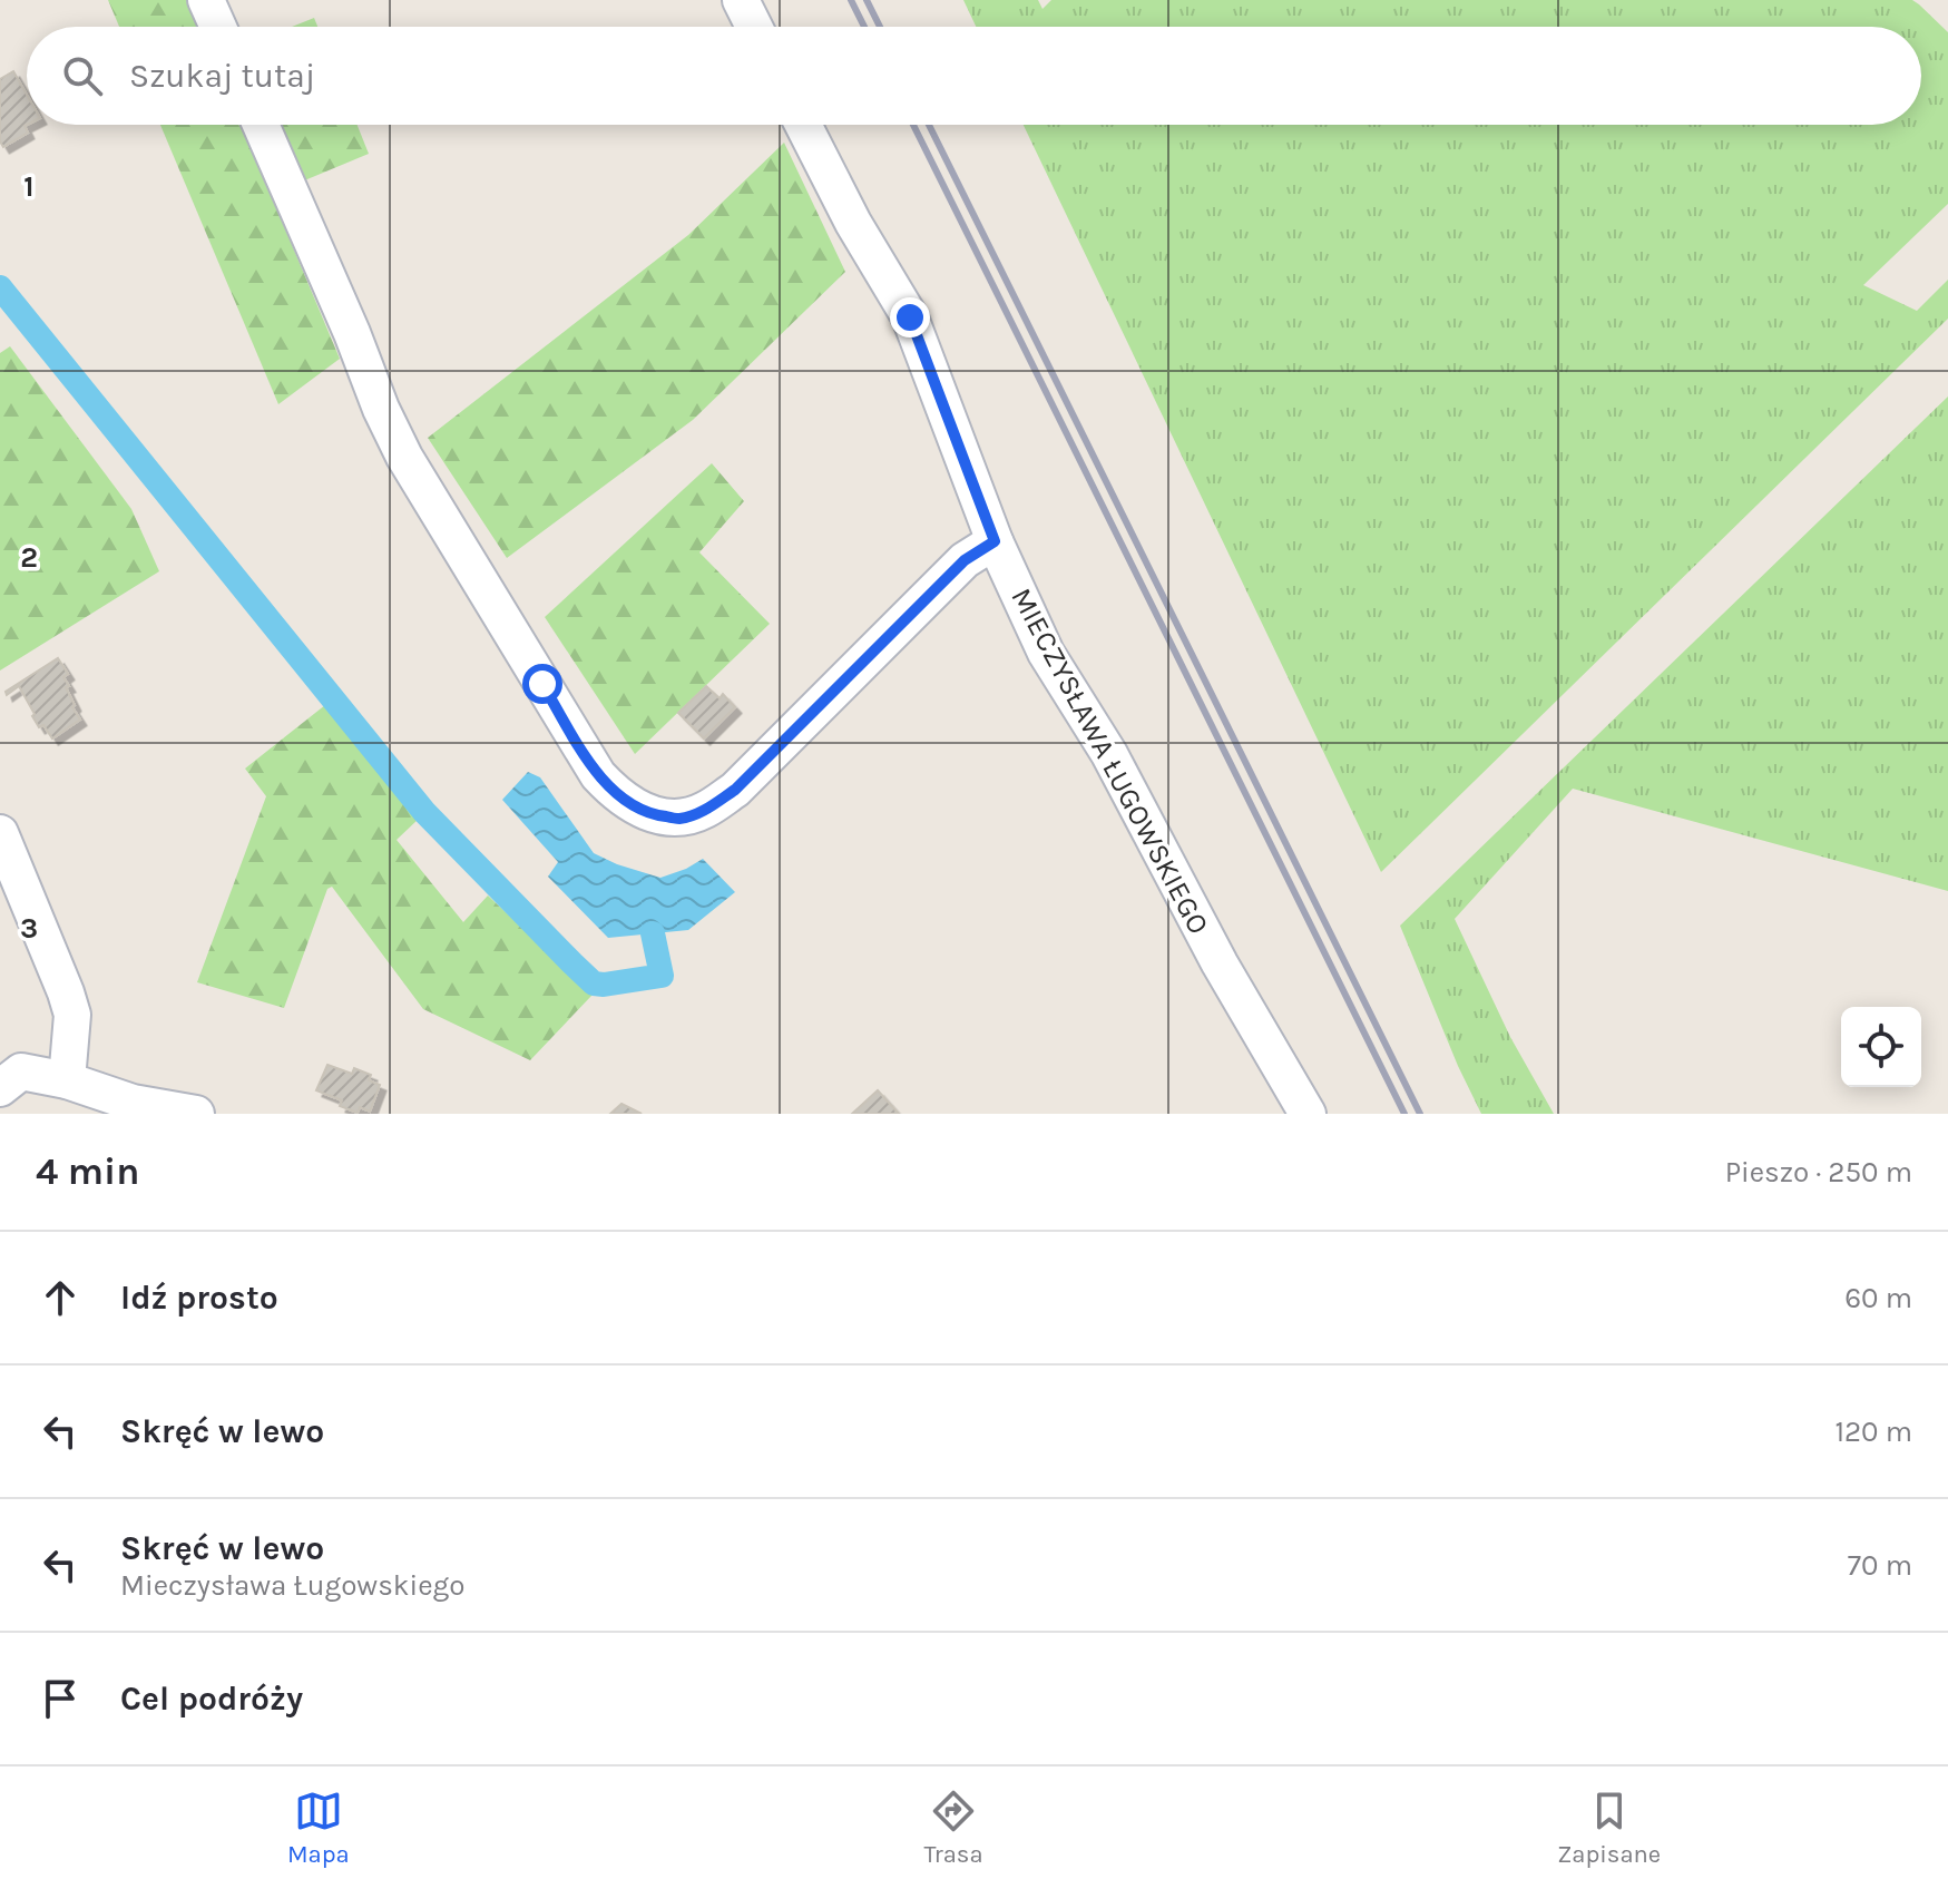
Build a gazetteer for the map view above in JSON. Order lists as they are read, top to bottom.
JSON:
{
  "streets": {
    "street": ["MIECZYSŁAWA ŁUGOWSKIEGO"]
  },
  "page": {
    "search": "Szukaj tutaj",
    "heading": ["4 min", "Pieszo · 250 m"],
    "list": [
      ["Idź prosto", "60 m"],
      ["Skręć w lewo", "120 m"],
      ["Skręć w lewo", "Mieczysława Ługowskiego", "70 m"],
      "Cel podróży"
    ],
    "nav": ["Mapa", "Trasa", "Zapisane"]
  },
  "grid": {
    "rows": ["1", "2", "3"]
  }
}
